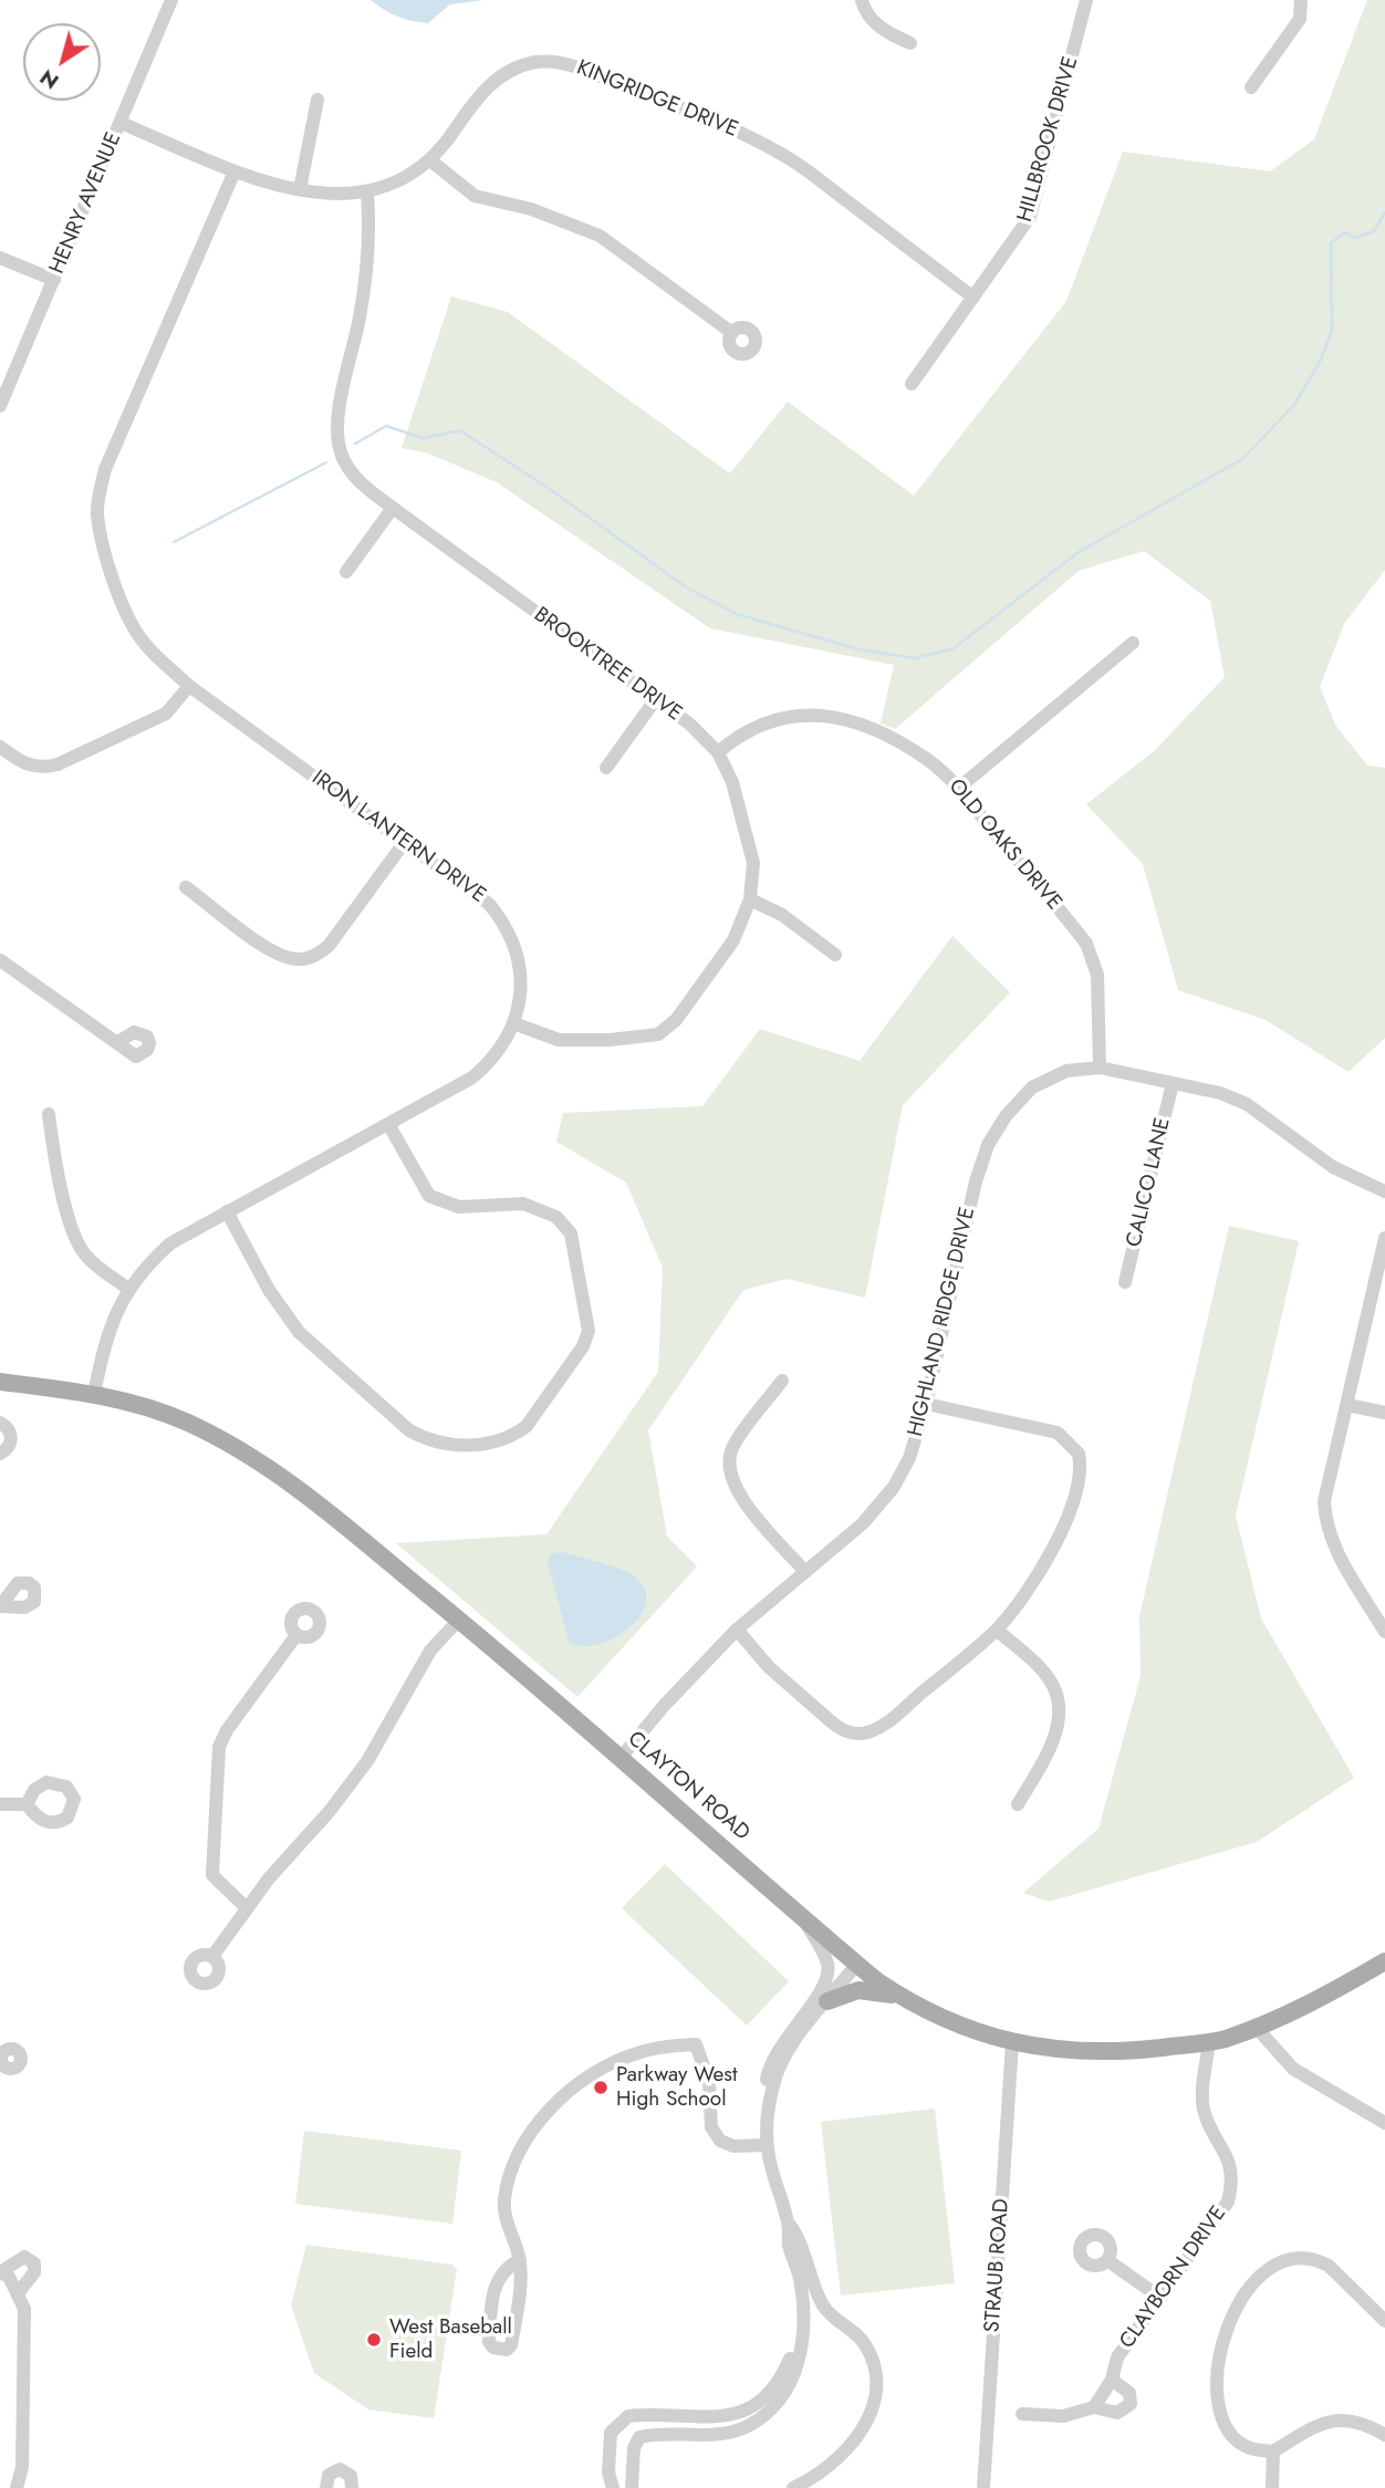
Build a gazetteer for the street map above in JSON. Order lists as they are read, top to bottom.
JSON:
{
  "streets": {
    "main road": ["CLAYTON ROAD"],
    "street": [
      "KINGRIDGE DRIVE",
      "HILLBROOK DRIVE",
      "HENRY AVENUE",
      "BROOKTREE DRIVE",
      "IRON LANTERN DRIVE",
      "OLD OAKS DRIVE",
      "CALICO LANE",
      "HIGHLAND RIDGE DRIVE",
      "STRAUB ROAD",
      "CLAYBORN DRIVE"
    ]
  },
  "crossings": [
    ["KINGRIDGE DRIVE", "HILLBROOK DRIVE"],
    ["KINGRIDGE DRIVE", "HENRY AVENUE"],
    ["KINGRIDGE DRIVE", "BROOKTREE DRIVE"],
    ["KINGRIDGE DRIVE", "IRON LANTERN DRIVE"],
    ["BROOKTREE DRIVE", "IRON LANTERN DRIVE"],
    ["BROOKTREE DRIVE", "OLD OAKS DRIVE"],
    ["OLD OAKS DRIVE", "HIGHLAND RIDGE DRIVE"],
    ["HIGHLAND RIDGE DRIVE", "CLAYTON ROAD"],
    ["CLAYTON ROAD", "STRAUB ROAD"],
    ["CLAYTON ROAD", "CLAYBORN DRIVE"]
  ],
  "places": ["Parkway West High School", "West Baseball Field"],
  "north": "bottom left"
}
